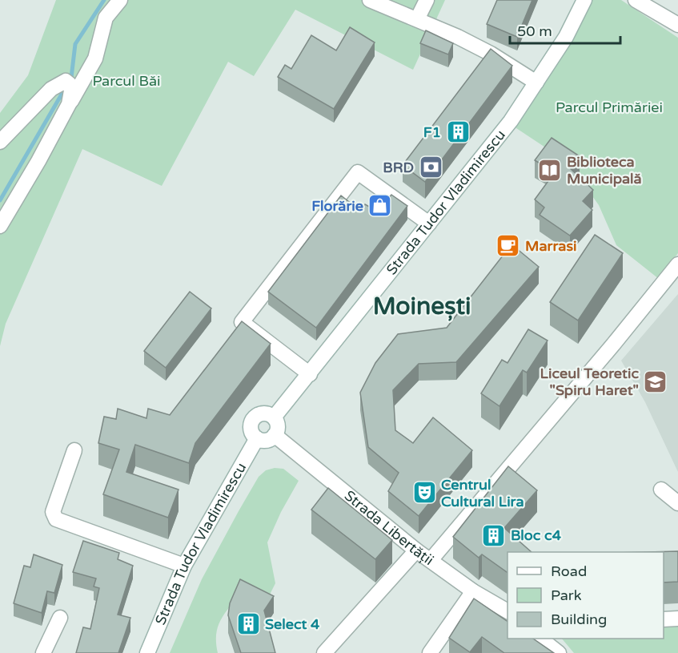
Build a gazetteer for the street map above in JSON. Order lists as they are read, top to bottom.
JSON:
{
  "streets": {
    "street": ["Strada Tudor Vladimirescu", "Strada Libertății"]
  },
  "crossings": [
    ["Strada Tudor Vladimirescu", "Strada Libertății"]
  ],
  "districts": ["Moinești"],
  "parks": ["Parcul Băi", "Parcul Primăriei"],
  "places": {
    "building": ["F1", "Bloc c4", "Select 4"],
    "bank": ["BRD"],
    "library": ["Biblioteca Municipală"],
    "shop": ["Florărie"],
    "cafe": ["Marrasi"],
    "school or university": ["Liceul Teoretic \"Spiru Haret\""],
    "theatre": ["Centrul Cultural Lira"]
  },
  "legend": ["Road", "Park", "Building"],
  "scale_bar": "50 m"
}
